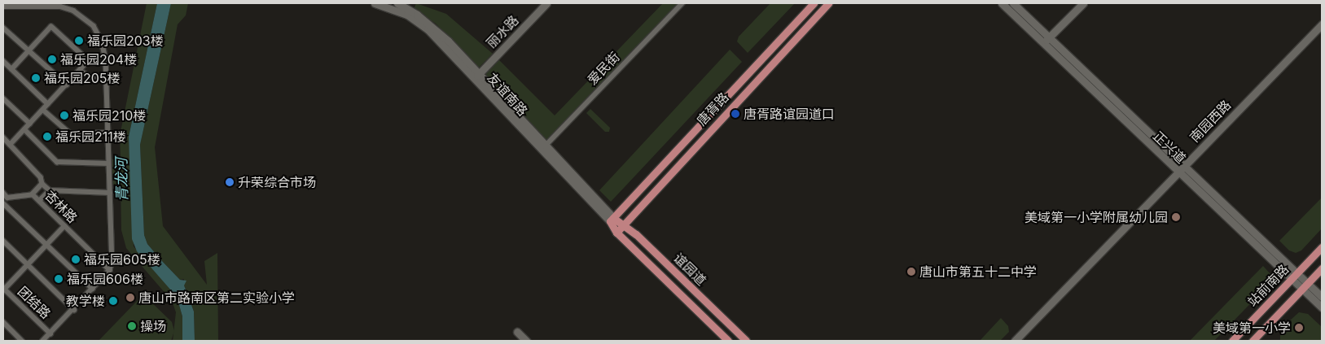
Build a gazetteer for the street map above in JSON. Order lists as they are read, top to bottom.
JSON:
{
  "streets": {
    "main road": [
      "丽水路",
      "友谊南路",
      "唐胥路",
      "南园西路",
      "正兴道",
      "谊园道",
      "站前南路"
    ],
    "street": ["爱民街", "杏林路", "团结路"]
  },
  "crossings": [
    ["丽水路", "友谊南路"],
    ["爱民街", "友谊南路"],
    ["友谊南路", "唐胥路"],
    ["友谊南路", "谊园道"],
    ["唐胥路", "谊园道"],
    ["南园西路", "正兴道"],
    ["正兴道", "站前南路"]
  ],
  "water": ["青龙河"],
  "places": [
    "福乐园203楼",
    "福乐园204楼",
    "福乐园205楼",
    "唐胥路谊园道口",
    "福乐园210楼",
    "福乐园211楼",
    "升荣综合市场",
    "美域第一小学附属幼儿园",
    "福乐园605楼",
    "唐山市第五十二中学",
    "福乐园606楼",
    "唐山市路南区第二实验小学",
    "教学楼",
    "操场",
    "美域第一小学"
  ]
}
